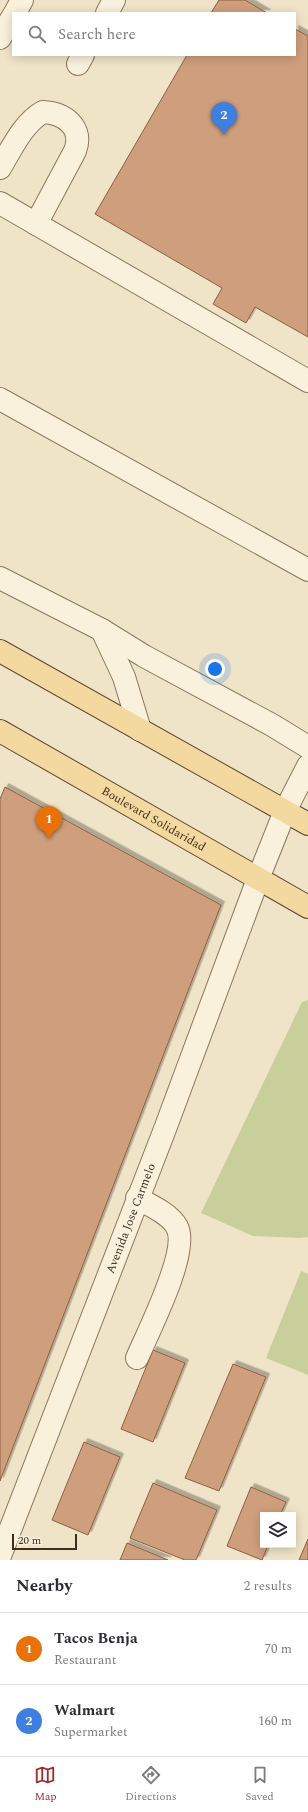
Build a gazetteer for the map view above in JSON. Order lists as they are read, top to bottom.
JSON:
{
  "streets": {
    "main road": ["Boulevard Solidaridad"],
    "street": ["Avenida Jose Carmelo"]
  },
  "crossings": [
    ["Boulevard Solidaridad", "Avenida Jose Carmelo"]
  ],
  "scale_bar": "20 m",
  "page": {
    "search": "Search here",
    "pins": ["2", "1"],
    "scale": "20 m",
    "heading": ["Nearby", "2 results"],
    "list": [
      {
        "mark": "1",
        "name": "Tacos Benja",
        "note": "Restaurant",
        "value": "70 m"
      },
      {
        "mark": "2",
        "name": "Walmart",
        "note": "Supermarket",
        "value": "160 m"
      }
    ],
    "nav": ["Map", "Directions", "Saved"]
  }
}
